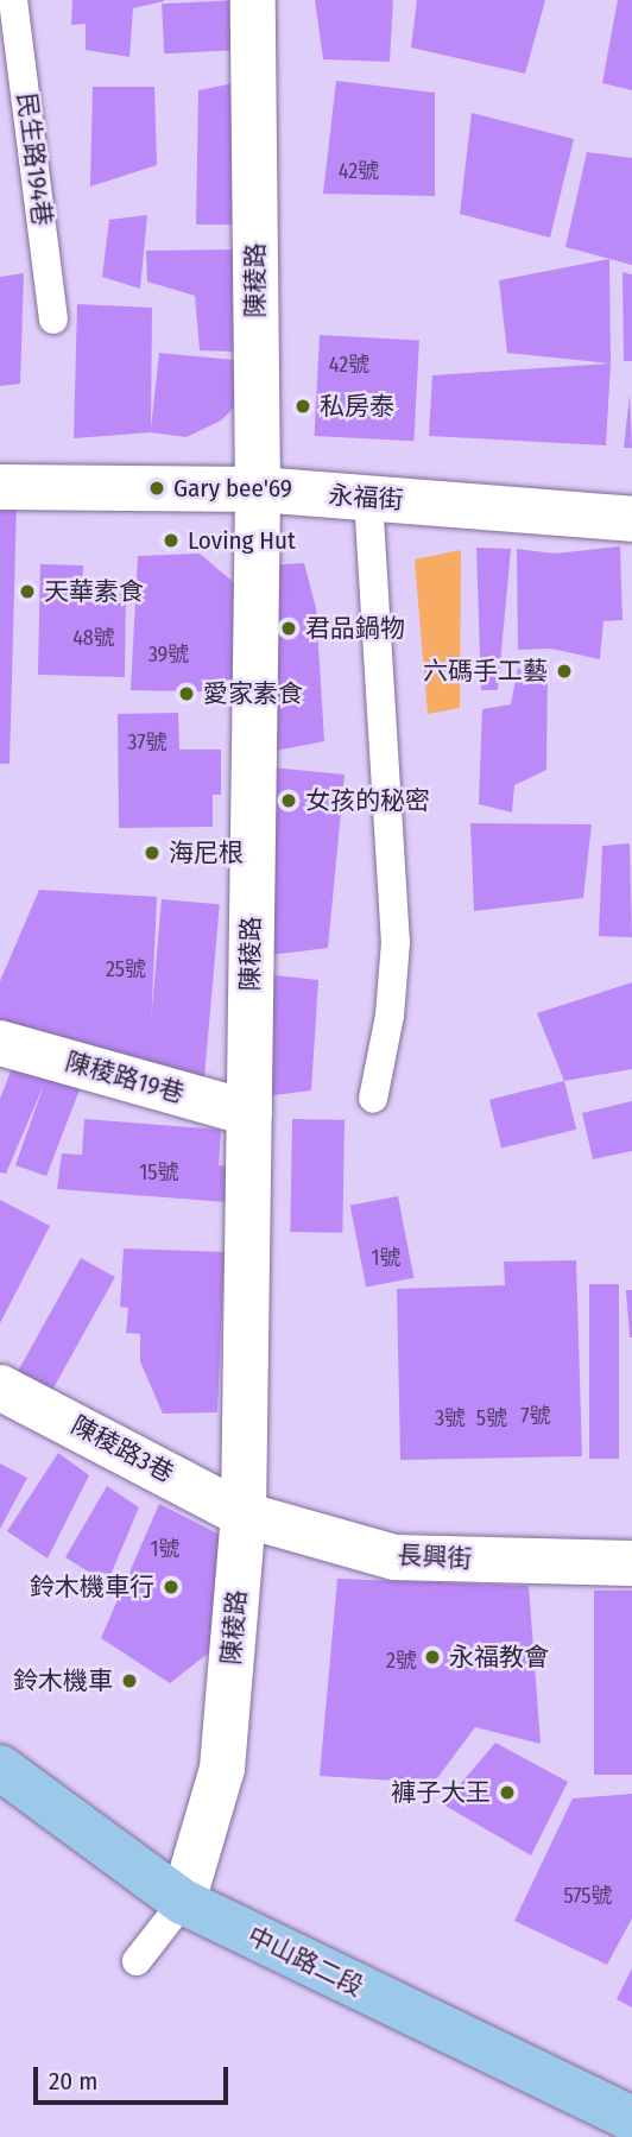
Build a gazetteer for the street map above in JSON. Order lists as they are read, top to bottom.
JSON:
{
  "streets": {
    "main road": ["中山路二段"],
    "street": [
      "陳稜路",
      "永福街",
      "陳稜路19巷",
      "陳稜路3巷",
      "長興街"
    ],
    "lane": ["民生路194巷"]
  },
  "crossings": [
    ["陳稜路", "永福街"],
    ["陳稜路", "陳稜路19巷"],
    ["陳稜路", "陳稜路3巷"],
    ["陳稜路", "長興街"],
    ["陳稜路", "中山路二段"],
    ["陳稜路3巷", "長興街"]
  ],
  "places": [
    "私房泰",
    "Gary bee'69",
    "Loving Hut",
    "天華素食",
    "君品鍋物",
    "六碼手工藝",
    "愛家素食",
    "女孩的秘密",
    "海尼根",
    "鈴木機車行",
    "永福教會",
    "鈴木機車",
    "褲子大王"
  ],
  "house_numbers": [
    "42號",
    "42號",
    "48號",
    "39號",
    "37號",
    "25號",
    "15號",
    "1號",
    "7號",
    "3號",
    "5號",
    "1號",
    "2號",
    "575號"
  ],
  "scale_bar": "20 m"
}
